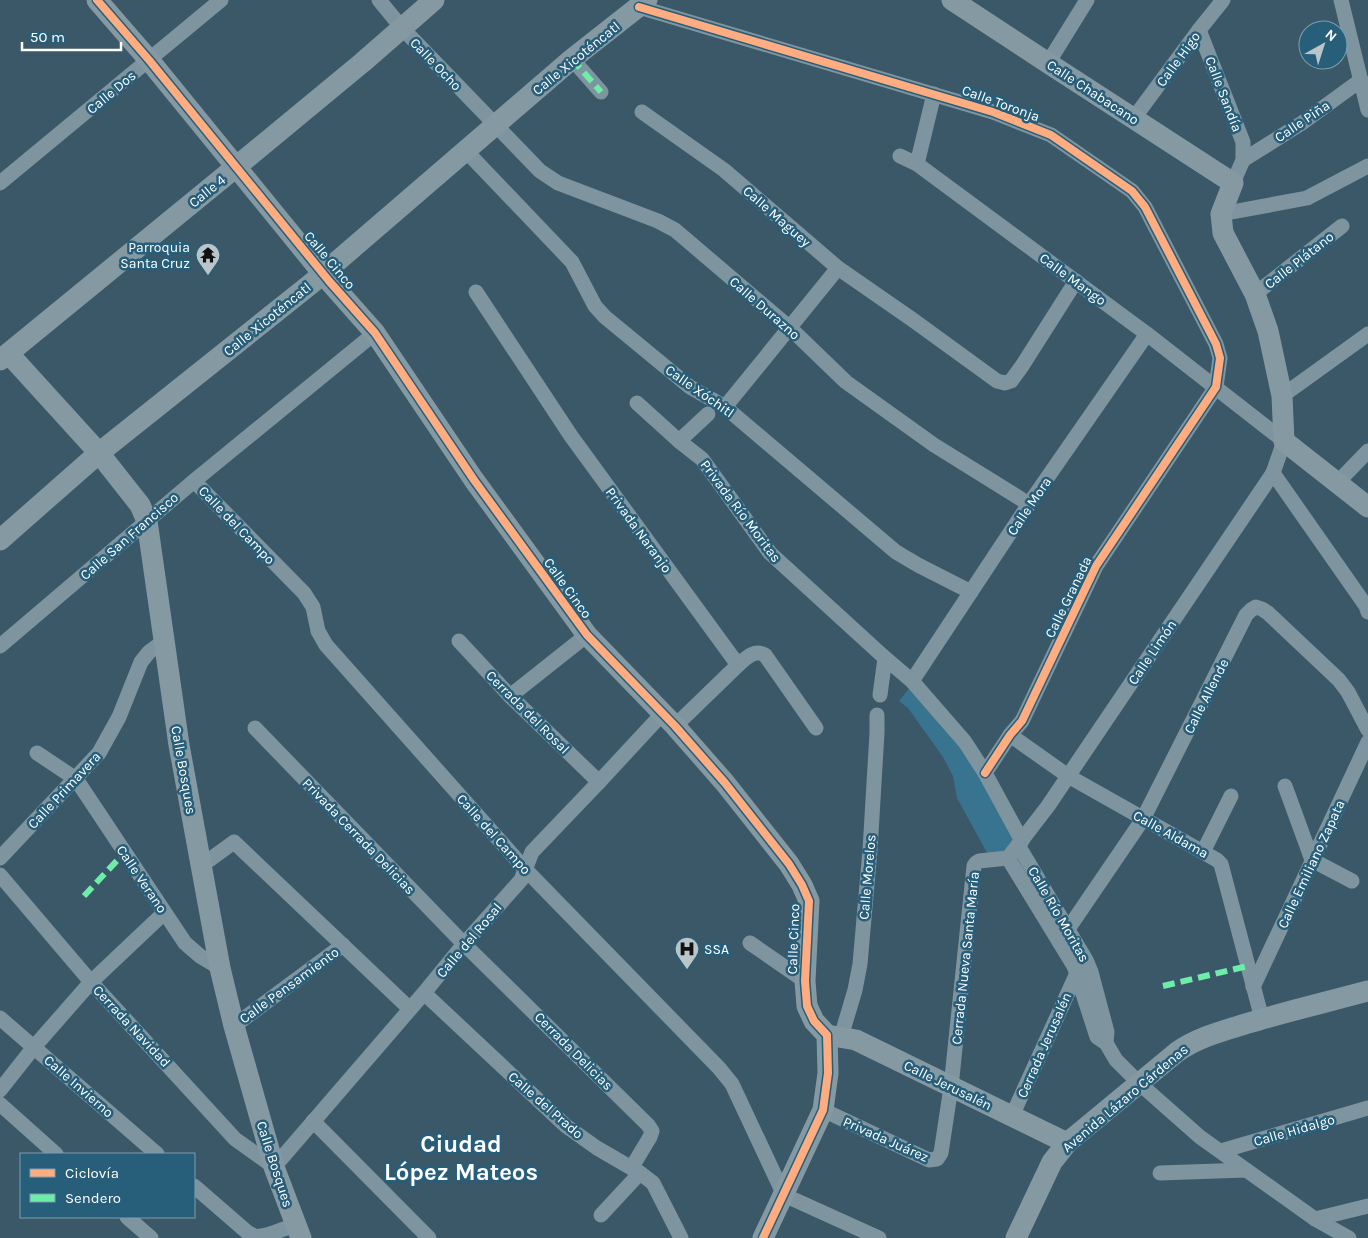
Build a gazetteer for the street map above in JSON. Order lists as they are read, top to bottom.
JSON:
{
  "streets": {
    "street": [
      "Calle Xicoténcatl",
      "Calle Higo",
      "Calle Ocho",
      "Calle Dos",
      "Calle Chabacano",
      "Calle Sandía",
      "Calle Toronja",
      "Calle Piña",
      "Calle 4",
      "Calle Maguey",
      "Calle Cinco",
      "Calle Plátano",
      "Calle Mango",
      "Calle Durazno",
      "Calle Xóchitl",
      "Calle Mora",
      "Privada Río Moritas",
      "Calle del Campo",
      "Privada Naranjo",
      "Calle San Francisco",
      "Calle Granada",
      "Calle Limón",
      "Calle Allende",
      "Cerrada del Rosal",
      "Calle Bosques",
      "Calle Primavera",
      "Calle Aldama",
      "Privada Cerrada Delicias",
      "Calle Emiliano Zapata",
      "Calle Morelos",
      "Calle Verano",
      "Calle Río Moritas",
      "Calle del Rosal",
      "Cerrada Nueva Santa María",
      "Calle Pensamiento",
      "Cerrada Navidad",
      "Cerrada Jerusalén",
      "Cerrada Delicias",
      "Calle Jerusalén",
      "Calle Invierno",
      "Avenida Lázaro Cárdenas",
      "Calle del Prado",
      "Calle Hidalgo",
      "Privada Juárez"
    ]
  },
  "crossings": [
    ["Calle Xicoténcatl", "Calle Ocho"],
    ["Calle Xicoténcatl", "Calle Toronja"],
    ["Calle Xicoténcatl", "Calle Cinco"],
    ["Calle Xicoténcatl", "Calle Durazno"],
    ["Calle Xicoténcatl", "Calle Xóchitl"],
    ["Calle Xicoténcatl", "Calle Bosques"],
    ["Calle Higo", "Calle Chabacano"],
    ["Calle Higo", "Calle Sandía"],
    ["Calle Ocho", "Calle 4"],
    ["Calle Ocho", "Calle Durazno"],
    ["Calle Dos", "Calle Cinco"],
    ["Calle Sandía", "Calle Piña"],
    ["Calle Toronja", "Calle Mango"],
    ["Calle Toronja", "Calle Granada"],
    ["Calle 4", "Calle Cinco"],
    ["Calle 4", "Calle Bosques"],
    ["Calle Maguey", "Calle Mango"],
    ["Calle Cinco", "Calle San Francisco"],
    ["Calle Cinco", "Calle Morelos"],
    ["Calle Cinco", "Calle del Rosal"],
    ["Calle Cinco", "Calle Jerusalén"],
    ["Calle Mango", "Calle Mora"],
    ["Calle Mango", "Calle Granada"],
    ["Calle Mango", "Calle Limón"],
    ["Calle Durazno", "Calle Mora"],
    ["Calle Xóchitl", "Calle Mora"],
    ["Calle Mora", "Privada Río Moritas"],
    ["Calle Mora", "Calle Río Moritas"],
    ["Privada Río Moritas", "Calle Río Moritas"],
    ["Calle del Campo", "Calle San Francisco"],
    ["Calle del Campo", "Calle del Rosal"],
    ["Privada Naranjo", "Calle del Rosal"],
    ["Calle San Francisco", "Calle Bosques"],
    ["Calle Granada", "Calle Aldama"],
    ["Calle Granada", "Calle Río Moritas"],
    ["Calle Limón", "Calle Aldama"],
    ["Calle Limón", "Calle Río Moritas"],
    ["Calle Limón", "Cerrada Nueva Santa María"],
    ["Calle Allende", "Calle Aldama"],
    ["Calle Allende", "Calle Río Moritas"],
    ["Cerrada del Rosal", "Calle del Rosal"],
    ["Calle Bosques", "Calle Primavera"],
    ["Calle Bosques", "Calle Verano"],
    ["Calle Bosques", "Calle del Rosal"],
    ["Calle Bosques", "Calle Pensamiento"],
    ["Calle Bosques", "Cerrada Navidad"],
    ["Calle Primavera", "Calle Verano"],
    ["Calle Aldama", "Calle Emiliano Zapata"],
    ["Calle Aldama", "Avenida Lázaro Cárdenas"],
    ["Privada Cerrada Delicias", "Calle del Rosal"],
    ["Privada Cerrada Delicias", "Cerrada Delicias"],
    ["Calle Morelos", "Calle Jerusalén"],
    ["Calle Río Moritas", "Cerrada Nueva Santa María"],
    ["Calle Río Moritas", "Cerrada Jerusalén"],
    ["Calle Río Moritas", "Avenida Lázaro Cárdenas"],
    ["Calle Río Moritas", "Calle Hidalgo"],
    ["Calle del Rosal", "Cerrada Navidad"],
    ["Calle del Rosal", "Cerrada Delicias"],
    ["Calle del Rosal", "Calle del Prado"],
    ["Cerrada Nueva Santa María", "Calle Jerusalén"],
    ["Cerrada Nueva Santa María", "Privada Juárez"],
    ["Cerrada Jerusalén", "Calle Jerusalén"],
    ["Cerrada Delicias", "Calle del Prado"],
    ["Calle Jerusalén", "Avenida Lázaro Cárdenas"],
    ["Calle Jerusalén", "Privada Juárez"]
  ],
  "districts": ["Ciudad López Mateos"],
  "places": {
    "temple": ["Parroquia Santa Cruz"],
    "hospital": ["SSA"]
  },
  "legend": ["Ciclovía", "Sendero"],
  "scale_bar": "50 m",
  "north": "top right"
}
